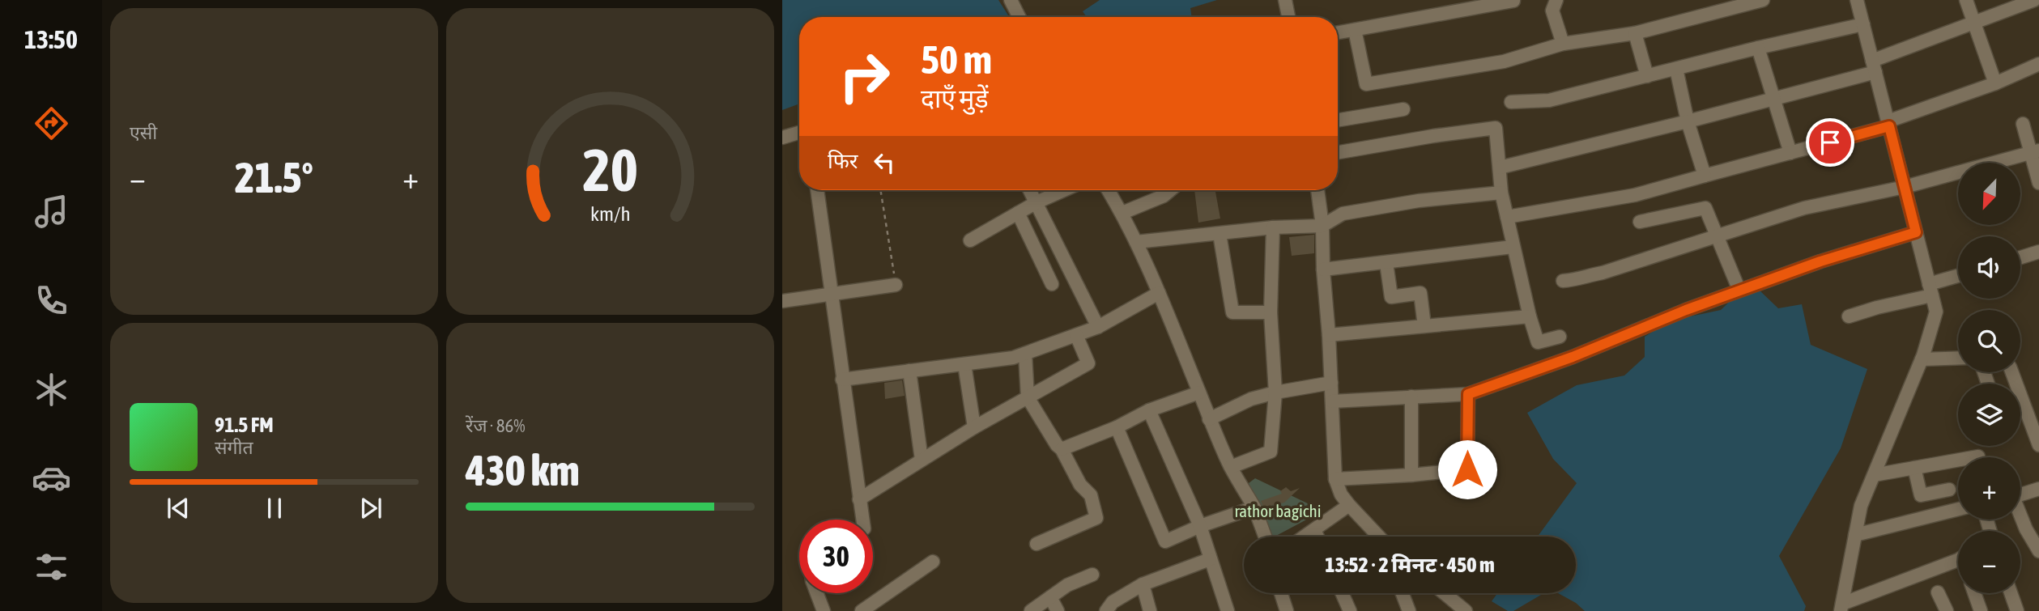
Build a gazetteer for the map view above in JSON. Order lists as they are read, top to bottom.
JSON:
{
  "parks": ["rathor bagichi"],
  "north": "bottom left",
  "page": {
    "tabs": "13:50",
    "tile": [
      "एसी",
      ["रेंज · 86%", "430 km"]
    ],
    "turn": ["50 m", "दाएँ मुड़ें"],
    "then": "फिर",
    "heat": ["−", "21.5°", "+"],
    "map_buttons": ["+", "−"],
    "song": ["91.5 FM", "संगीत"],
    "limit": "30",
    "trip": "13:52 · 2 मिनट · 450 m",
    "gauge": ["20", "km/h"]
  }
}
